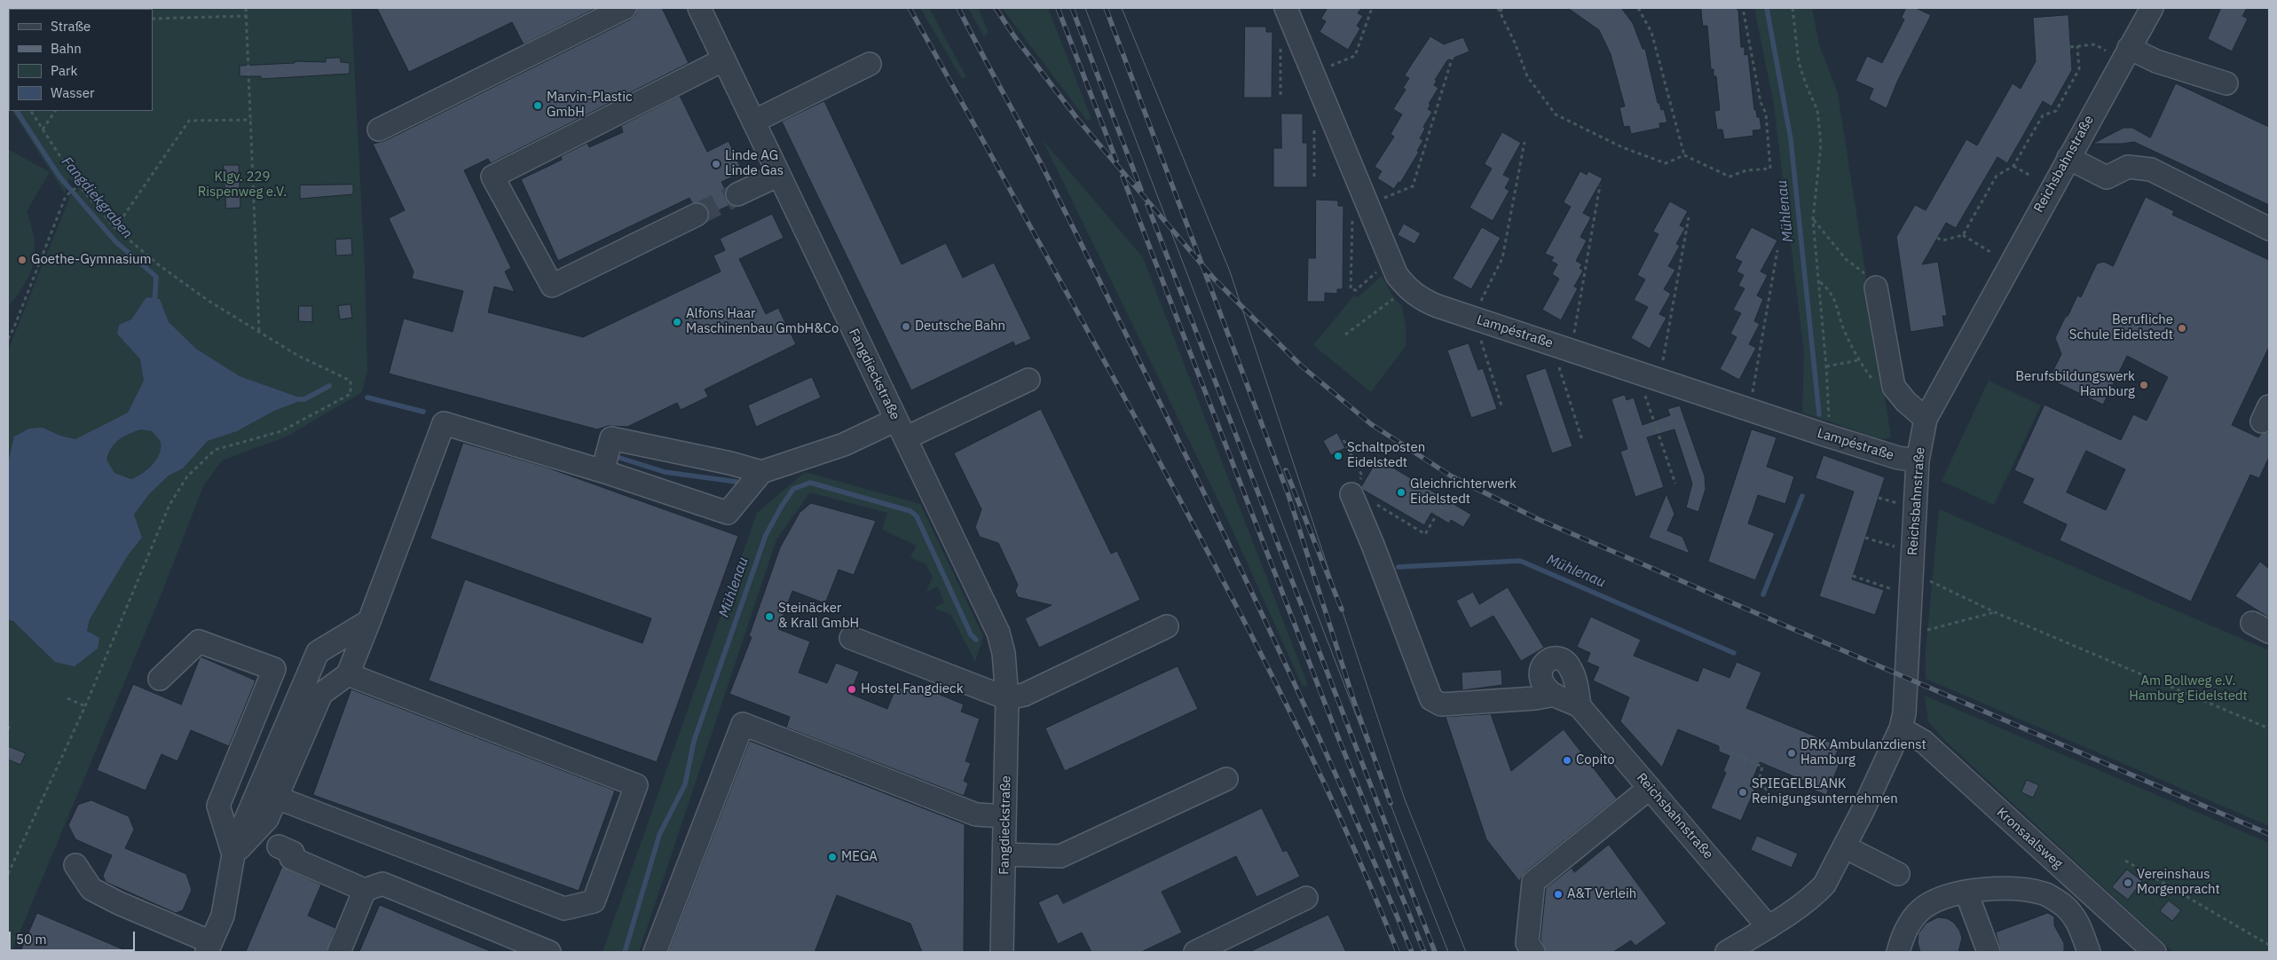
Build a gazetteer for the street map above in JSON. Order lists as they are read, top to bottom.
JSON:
{
  "streets": {
    "street": [
      "Reichsbahnstraße",
      "Lampéstraße",
      "Fangdieckstraße",
      "Kronsaalsweg"
    ]
  },
  "crossings": [
    ["Reichsbahnstraße", "Lampéstraße"],
    ["Reichsbahnstraße", "Kronsaalsweg"]
  ],
  "water": ["Fangdiekgraben", "Mühlenau"],
  "parks": ["Klgv. 229 Rispenweg e.V.", "Am Bollweg e.V. Hamburg Eidelstedt"],
  "places": [
    "Marvin-Plastic GmbH",
    "Linde AG Linde Gas",
    "Goethe-Gymnasium",
    "Alfons Haar Maschinenbau GmbH&Co",
    "Deutsche Bahn",
    "Berufliche Schule Eidelstedt",
    "Berufsbildungswerk Hamburg",
    "Schaltposten Eidelstedt",
    "Gleichrichterwerk Eidelstedt",
    "Steinäcker & Krall GmbH",
    "Hostel Fangdieck",
    "DRK Ambulanzdienst Hamburg",
    "Copito",
    "SPIEGELBLANK Reinigungsunternehmen",
    "MEGA",
    "Vereinshaus Morgenpracht",
    "A&T Verleih"
  ],
  "legend": [
    "Straße",
    "Bahn",
    "Park",
    "Wasser"
  ],
  "scale_bar": "50 m"
}
